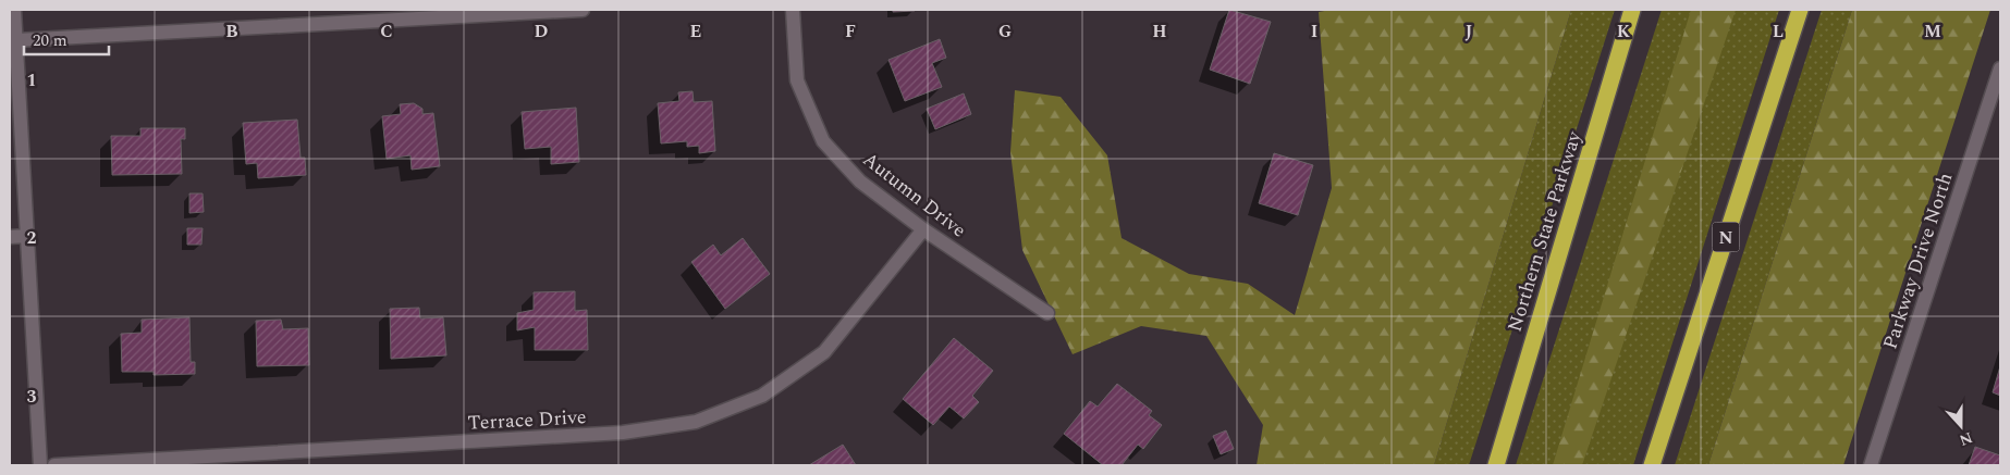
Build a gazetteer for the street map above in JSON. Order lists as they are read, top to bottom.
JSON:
{
  "streets": {
    "highway": ["Northern State Parkway", "N"],
    "street": ["Autumn Drive", "Parkway Drive North", "Terrace Drive"]
  },
  "crossings": [
    ["Autumn Drive", "Terrace Drive"]
  ],
  "scale_bar": "20 m",
  "north": "bottom",
  "grid": {
    "columns": [
      "B",
      "C",
      "D",
      "E",
      "F",
      "G",
      "H",
      "I",
      "J",
      "K",
      "L",
      "M"
    ],
    "rows": ["1", "2", "3"]
  }
}
